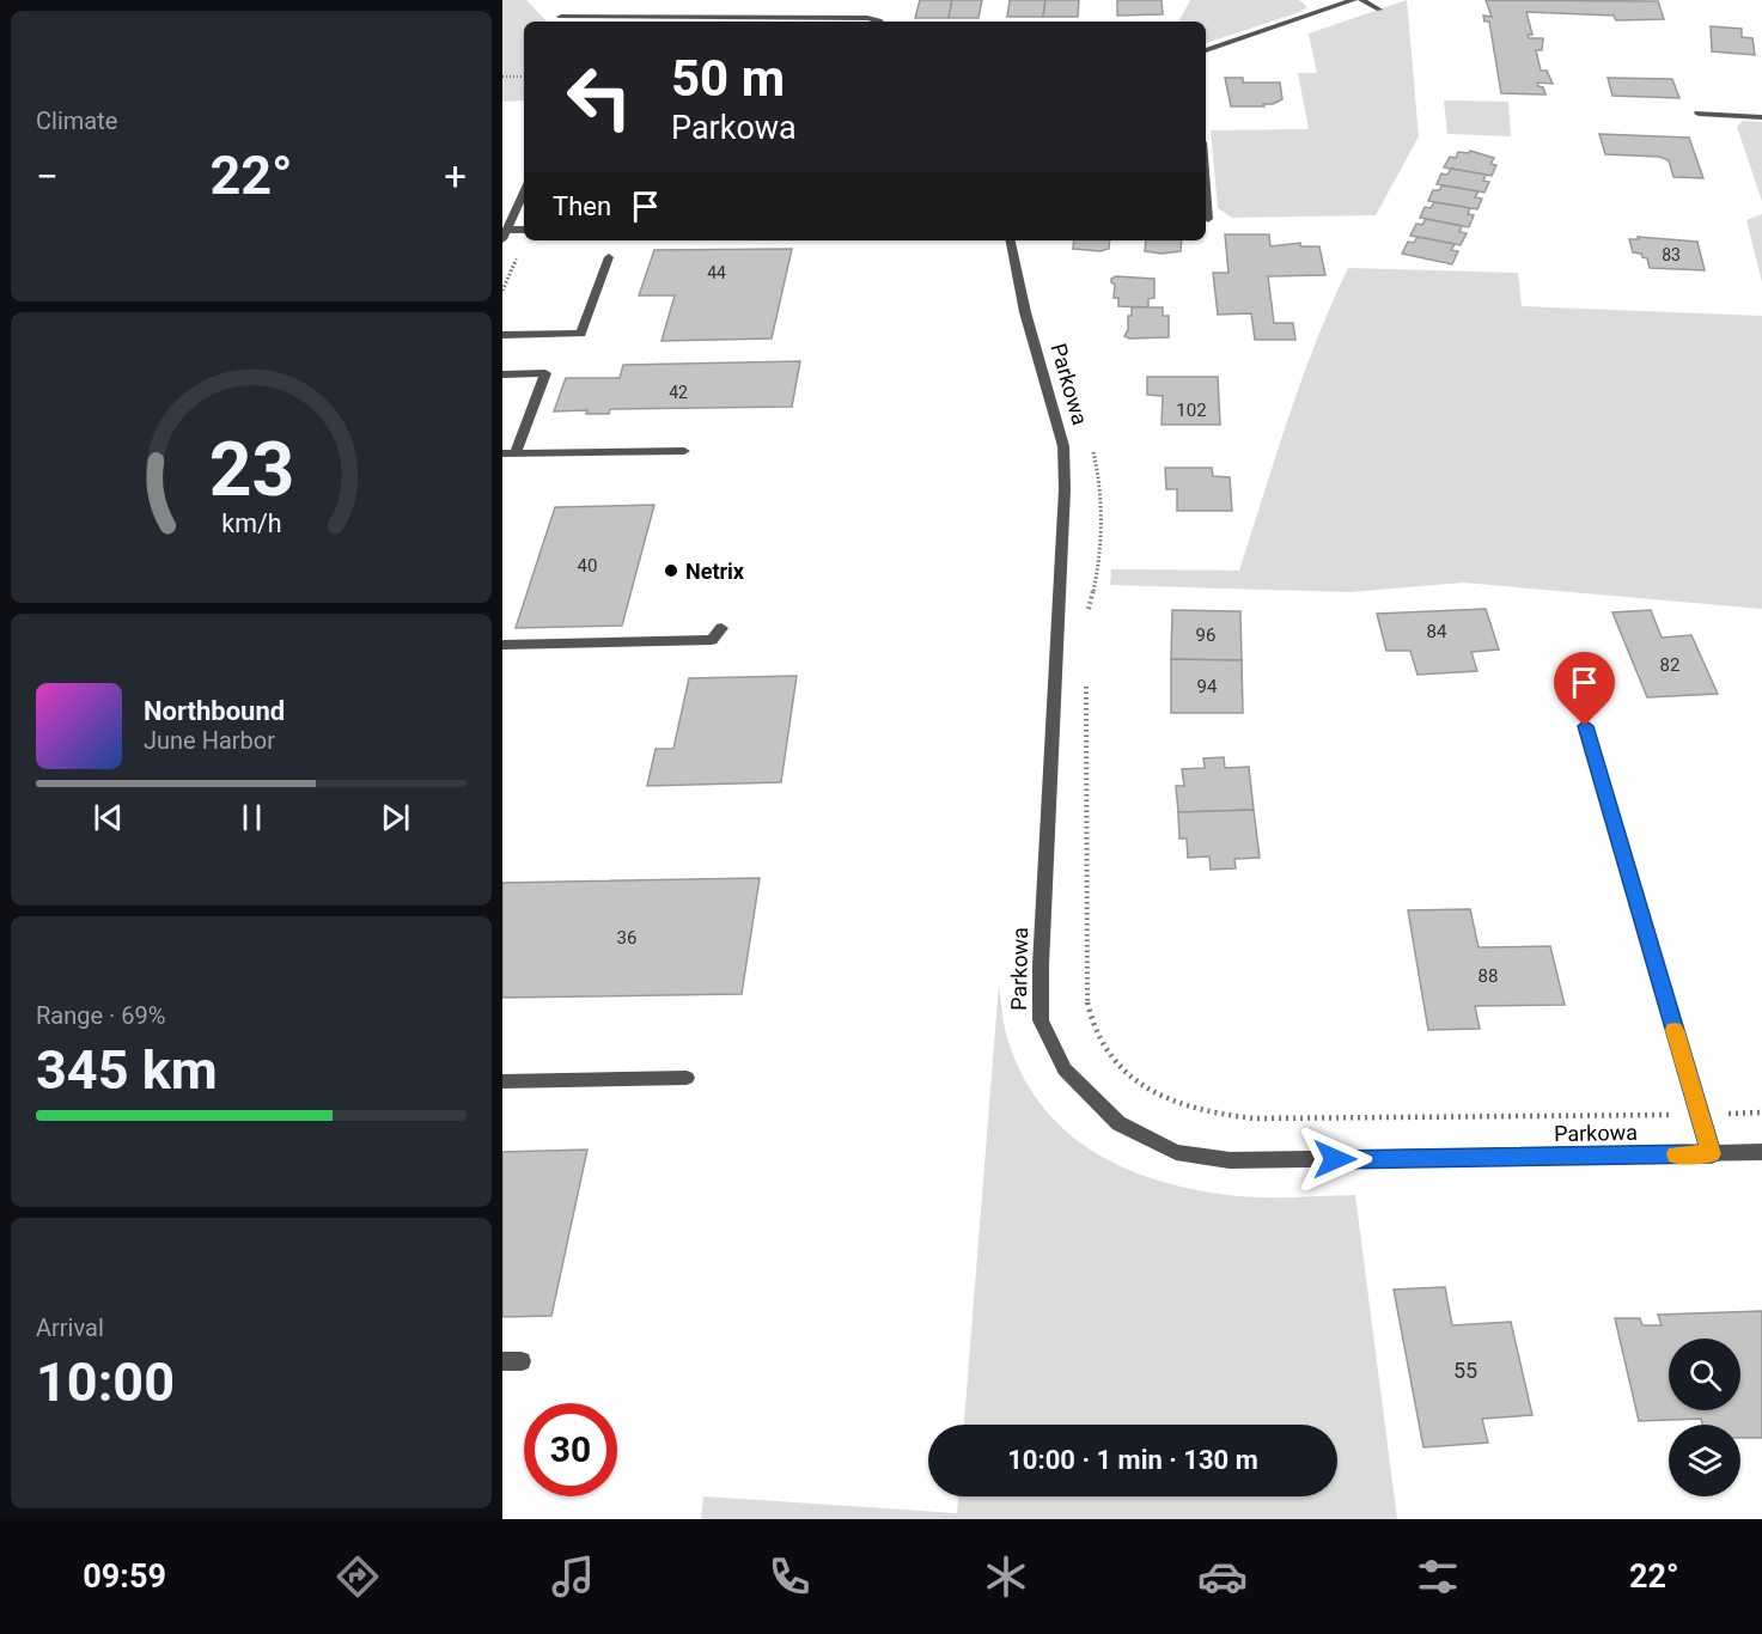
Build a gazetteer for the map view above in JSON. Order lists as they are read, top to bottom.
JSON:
{
  "streets": {
    "street": ["Parkowa"]
  },
  "places": ["Netrix"],
  "house_numbers": [
    "83",
    "44",
    "42",
    "102",
    "40",
    "84",
    "96",
    "82",
    "94",
    "36",
    "88",
    "55"
  ],
  "page": {
    "tile": [
      "Climate",
      ["Range · 69%", "345 km"],
      ["Arrival", "10:00"]
    ],
    "turn": ["50 m", "Parkowa"],
    "heat": ["−", "22°", "+"],
    "then": "Then",
    "song": ["Northbound", "June Harbor"],
    "limit": "30",
    "trip": "10:00 · 1 min · 130 m",
    "tabs": ["09:59", "22°"],
    "gauge": ["23", "km/h"]
  }
}
